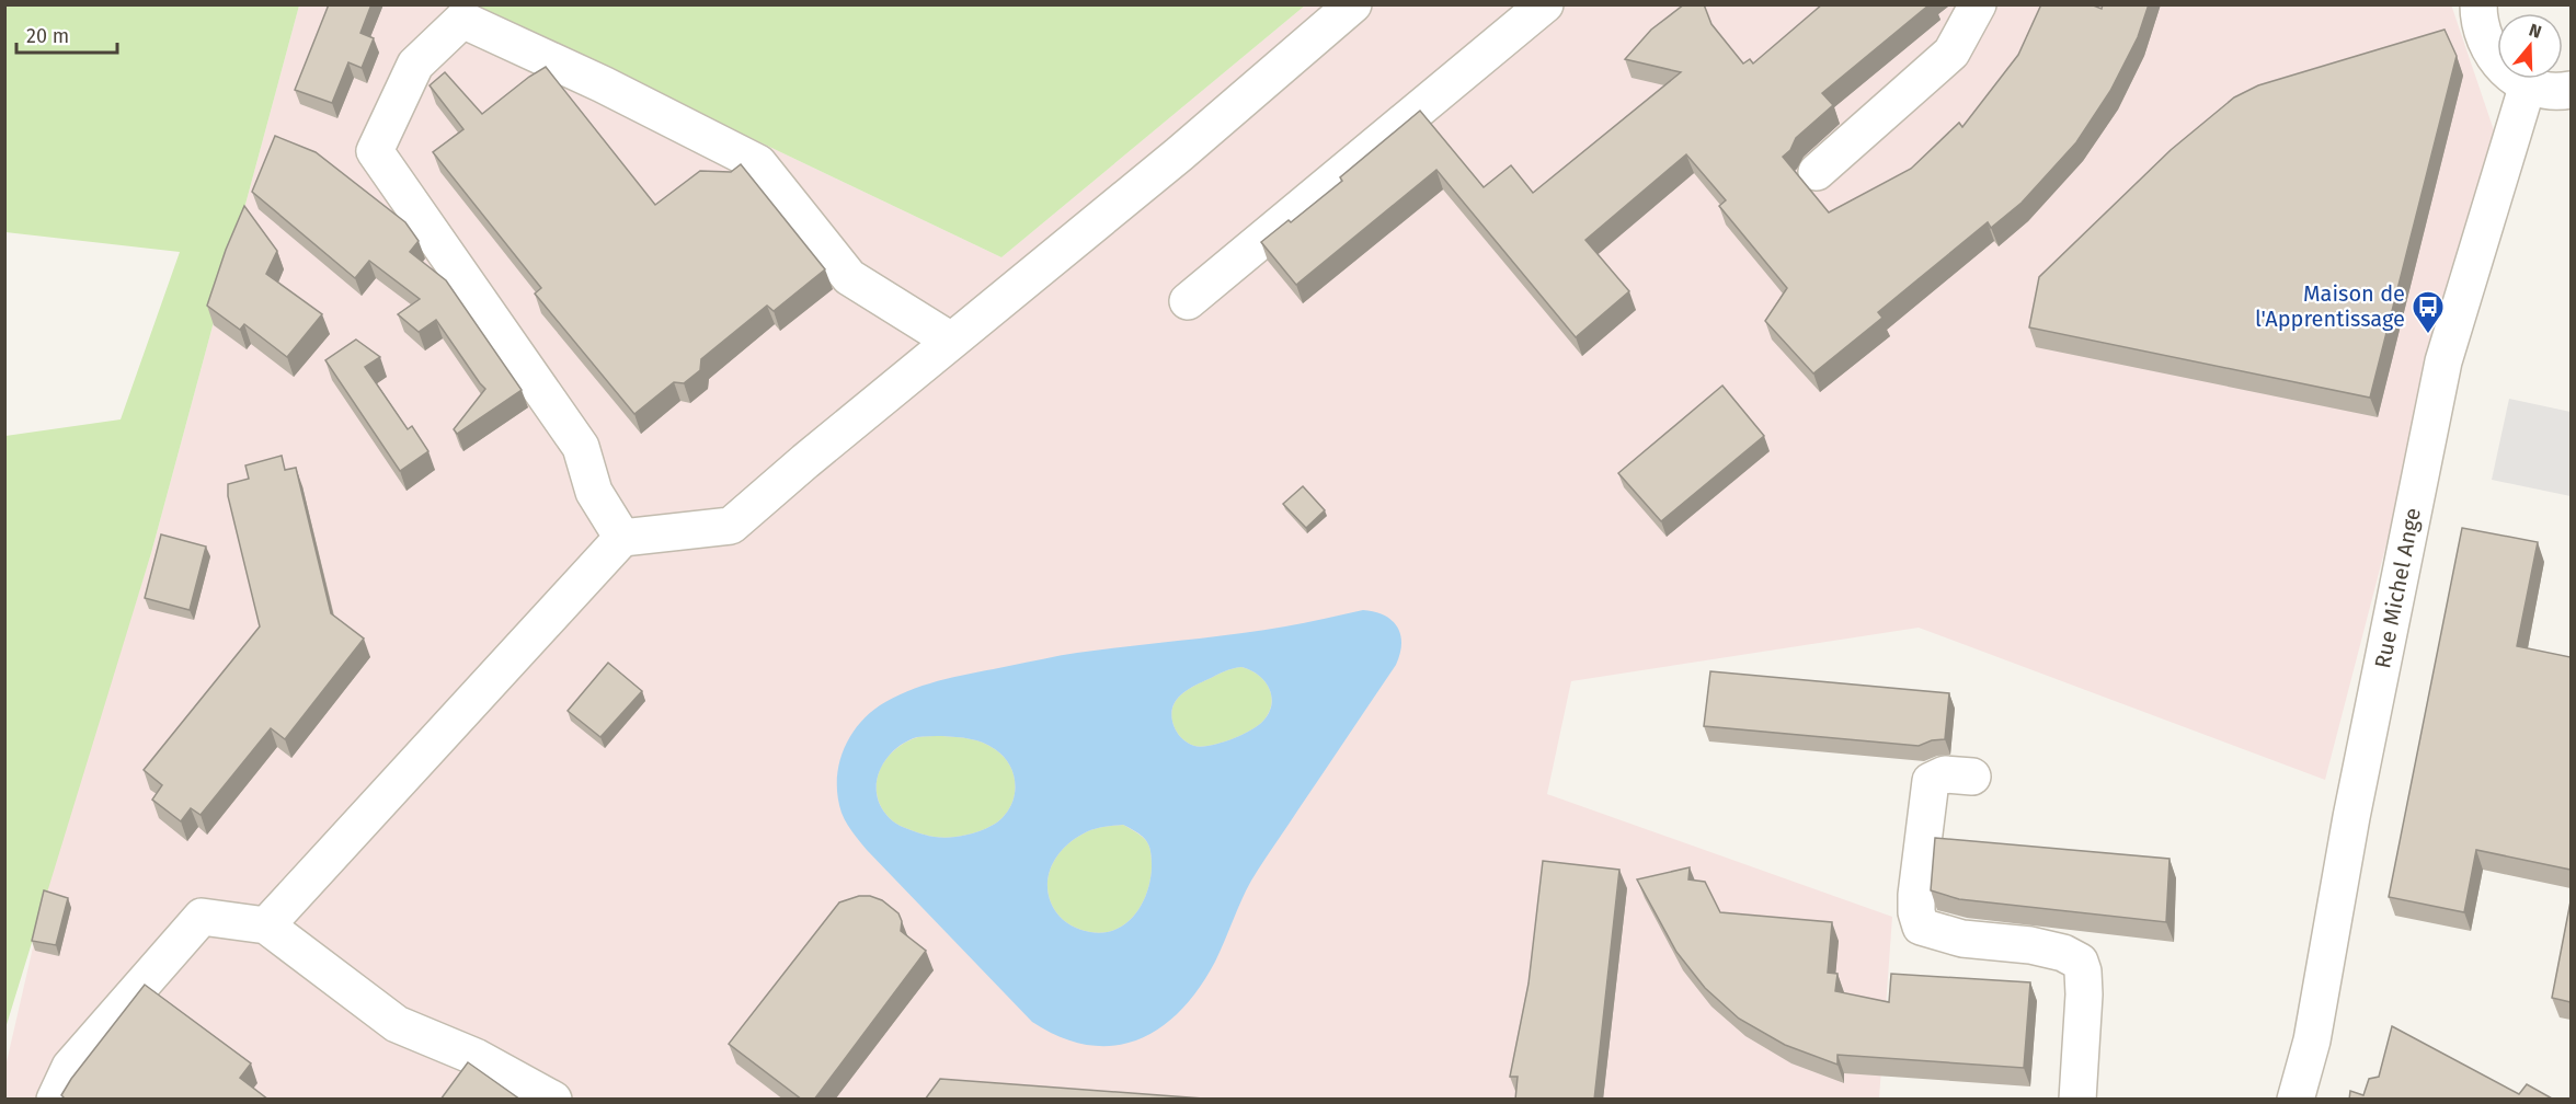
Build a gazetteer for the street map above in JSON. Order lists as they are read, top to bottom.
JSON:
{
  "streets": {
    "street": ["Rue Michel Ange"]
  },
  "places": {
    "bus stop": ["Maison de l'Apprentissage"]
  },
  "scale_bar": "20 m",
  "north": "top"
}
